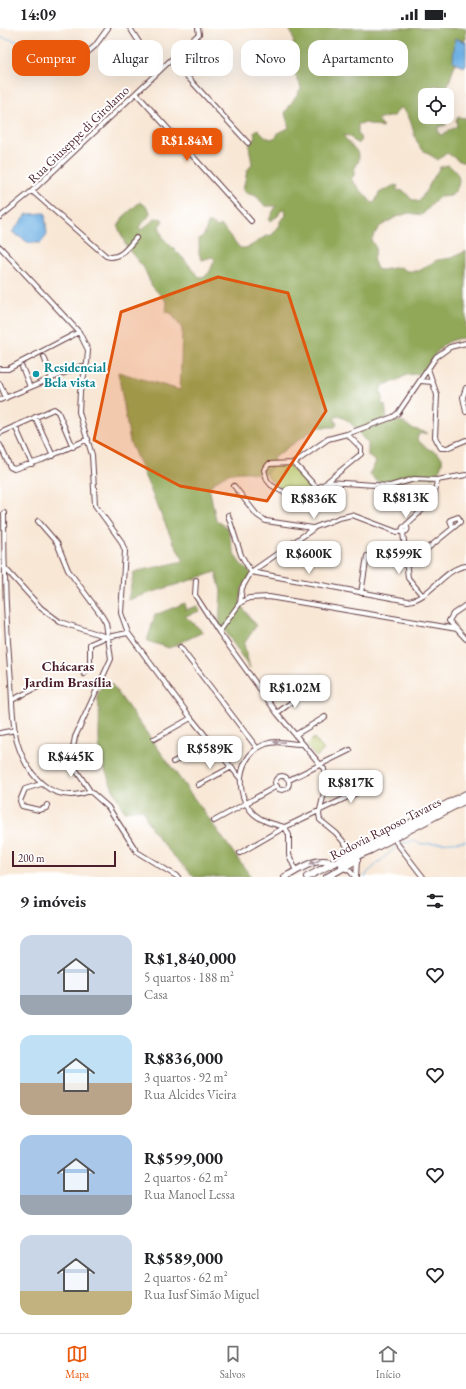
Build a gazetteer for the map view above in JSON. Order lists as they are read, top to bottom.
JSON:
{
  "streets": {
    "highway": ["Rodovia Raposo Tavares"],
    "street": ["Rua Giuseppe di Girolamo"]
  },
  "districts": ["Chácaras Jardim Brasília"],
  "places": ["Residencial Bela vista"],
  "scale_bar": "200 m",
  "page": {
    "status": "14:09",
    "chip": [
      "Comprar",
      "Alugar",
      "Filtros",
      "Novo",
      "Apartamento"
    ],
    "price": [
      "R$1.84M",
      "R$813K",
      "R$836K",
      "R$600K",
      "R$599K",
      "R$1.02M",
      "R$589K",
      "R$445K",
      "R$817K"
    ],
    "scale": "200 m",
    "heading": "9 imóveis",
    "list": [
      {
        "name": "R$1,840,000",
        "note": "5 quartos · 188 m² · Casa"
      },
      {
        "name": "R$836,000",
        "note": "3 quartos · 92 m² · Rua Alcides Vieira"
      },
      {
        "name": "R$599,000",
        "note": "2 quartos · 62 m² · Rua Manoel Lessa"
      },
      {
        "name": "R$589,000",
        "note": "2 quartos · 62 m² · Rua Iusf Simão Miguel"
      }
    ],
    "tabs": ["Mapa", "Salvos", "Início"]
  }
}
